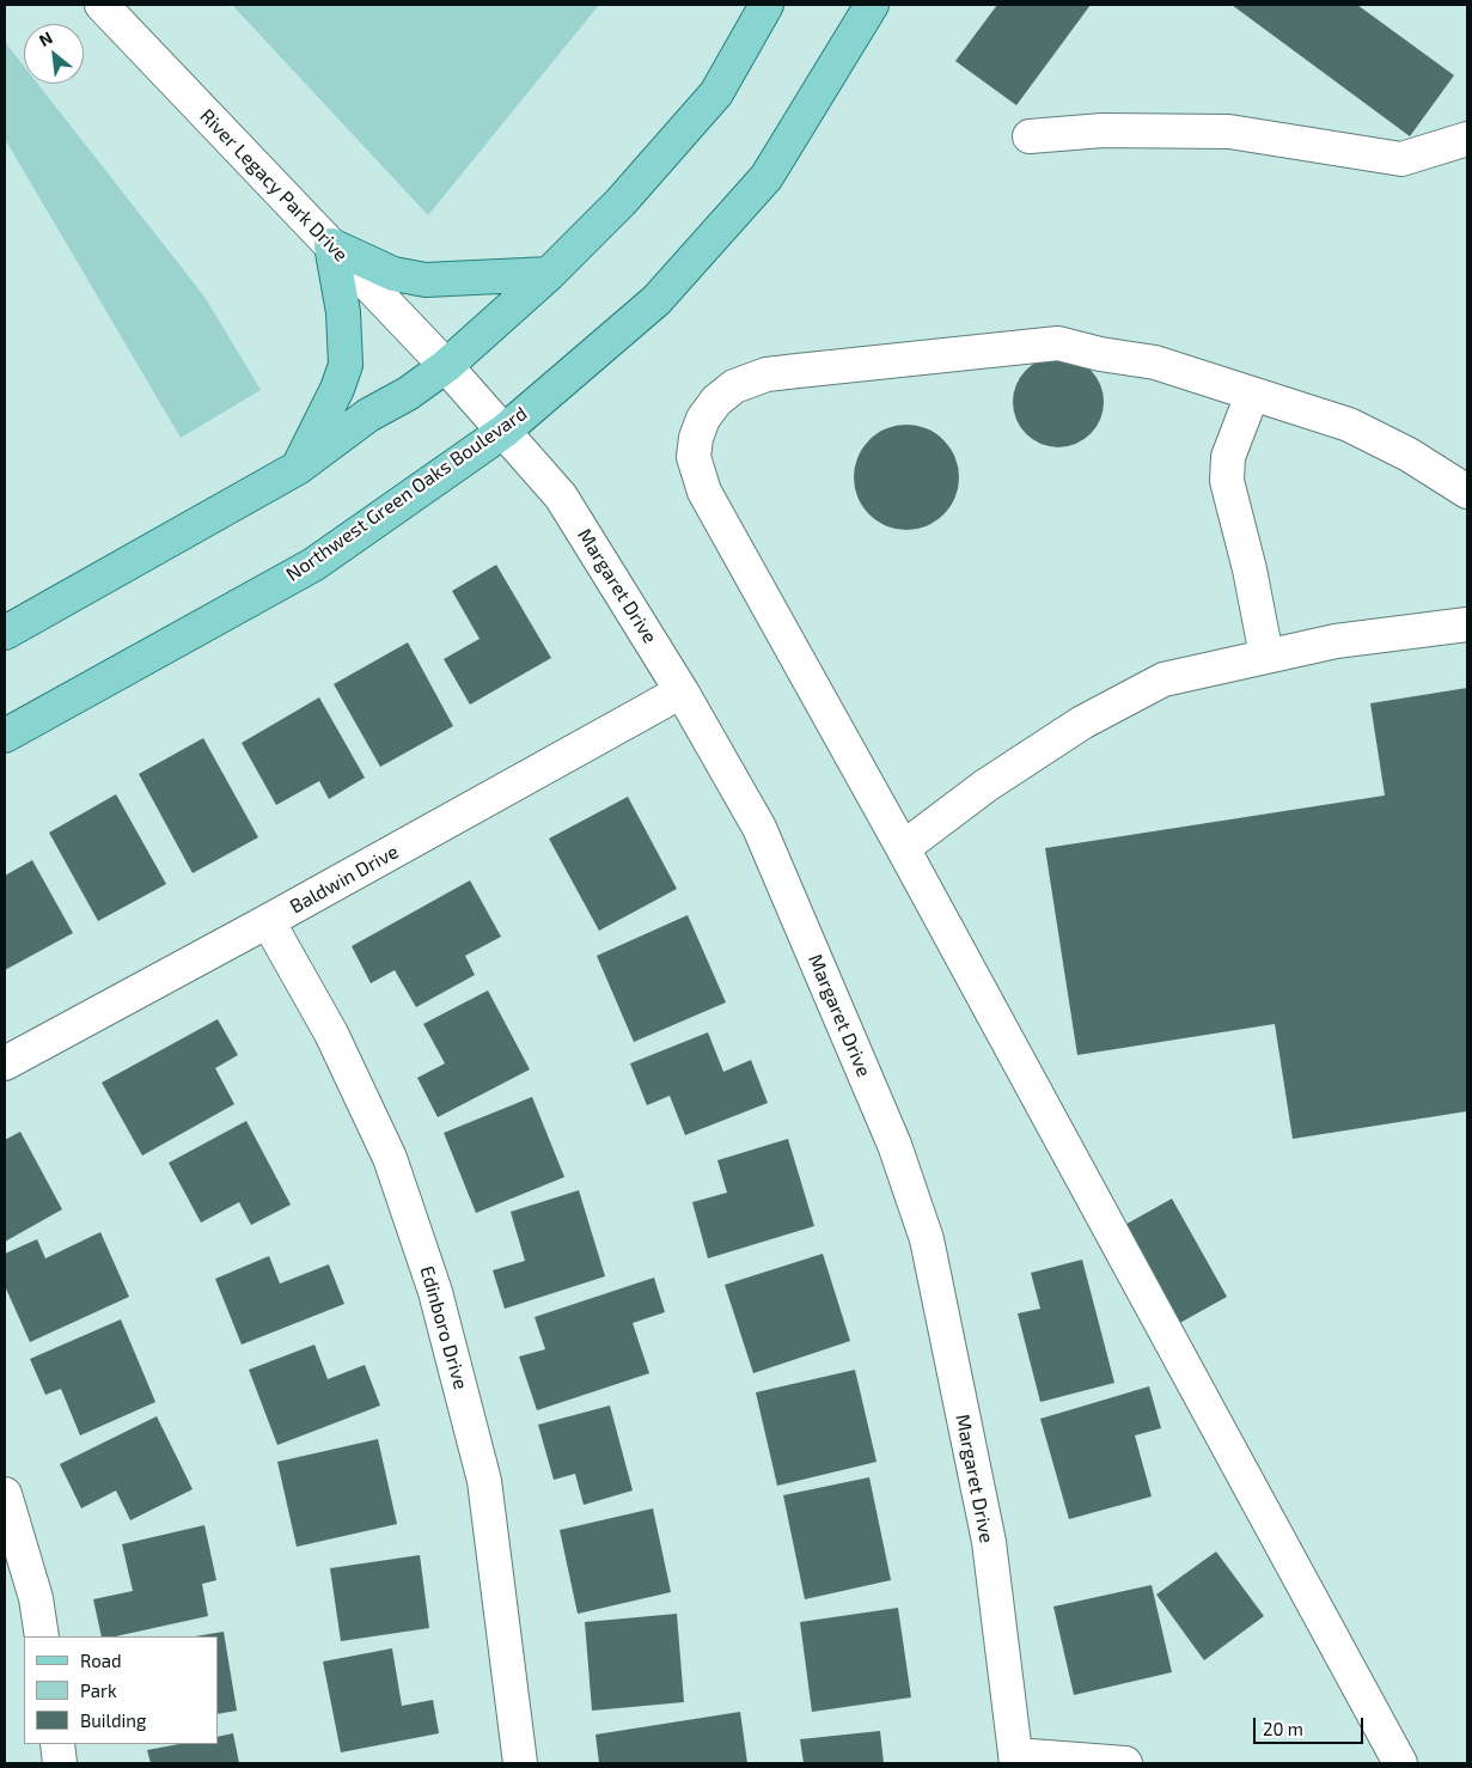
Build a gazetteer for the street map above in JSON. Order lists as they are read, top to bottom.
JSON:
{
  "streets": {
    "main road": ["Northwest Green Oaks Boulevard"],
    "street": [
      "River Legacy Park Drive",
      "Margaret Drive",
      "Baldwin Drive",
      "Edinboro Drive"
    ]
  },
  "crossings": [
    ["River Legacy Park Drive", "Margaret Drive"],
    ["Northwest Green Oaks Boulevard", "Margaret Drive"],
    ["Margaret Drive", "Baldwin Drive"],
    ["Baldwin Drive", "Edinboro Drive"]
  ],
  "legend": ["Road", "Park", "Building"],
  "scale_bar": "20 m",
  "north": "top left"
}
